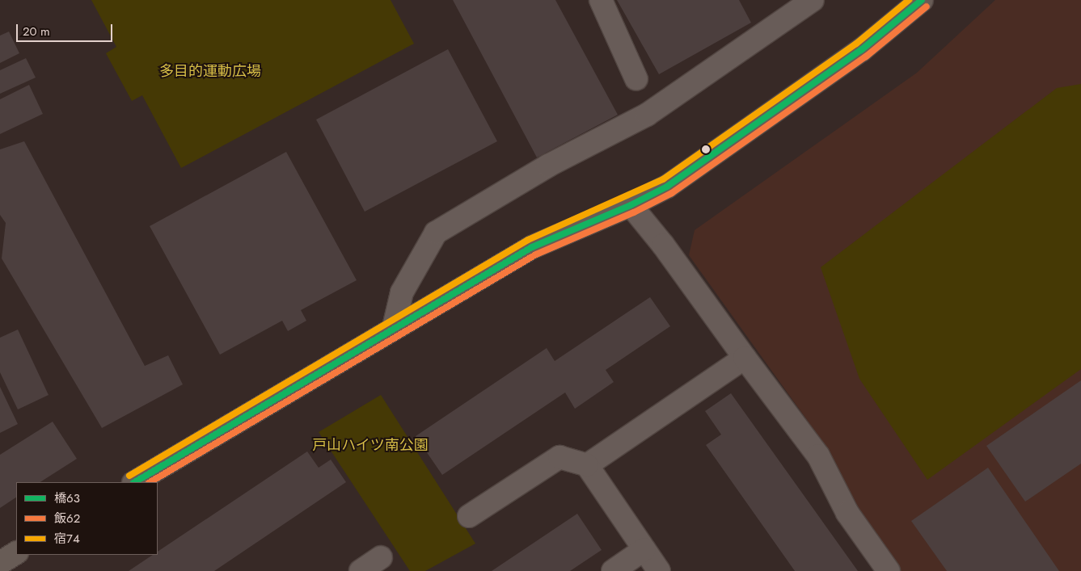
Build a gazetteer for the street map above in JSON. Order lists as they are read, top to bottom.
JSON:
{
  "parks": ["多目的運動広場", "戸山ハイツ南公園"],
  "lines": ["transit line 橋63", "transit line 宿74", "transit line 飯62"],
  "legend": ["橋63", "飯62", "宿74"],
  "scale_bar": "20 m"
}
